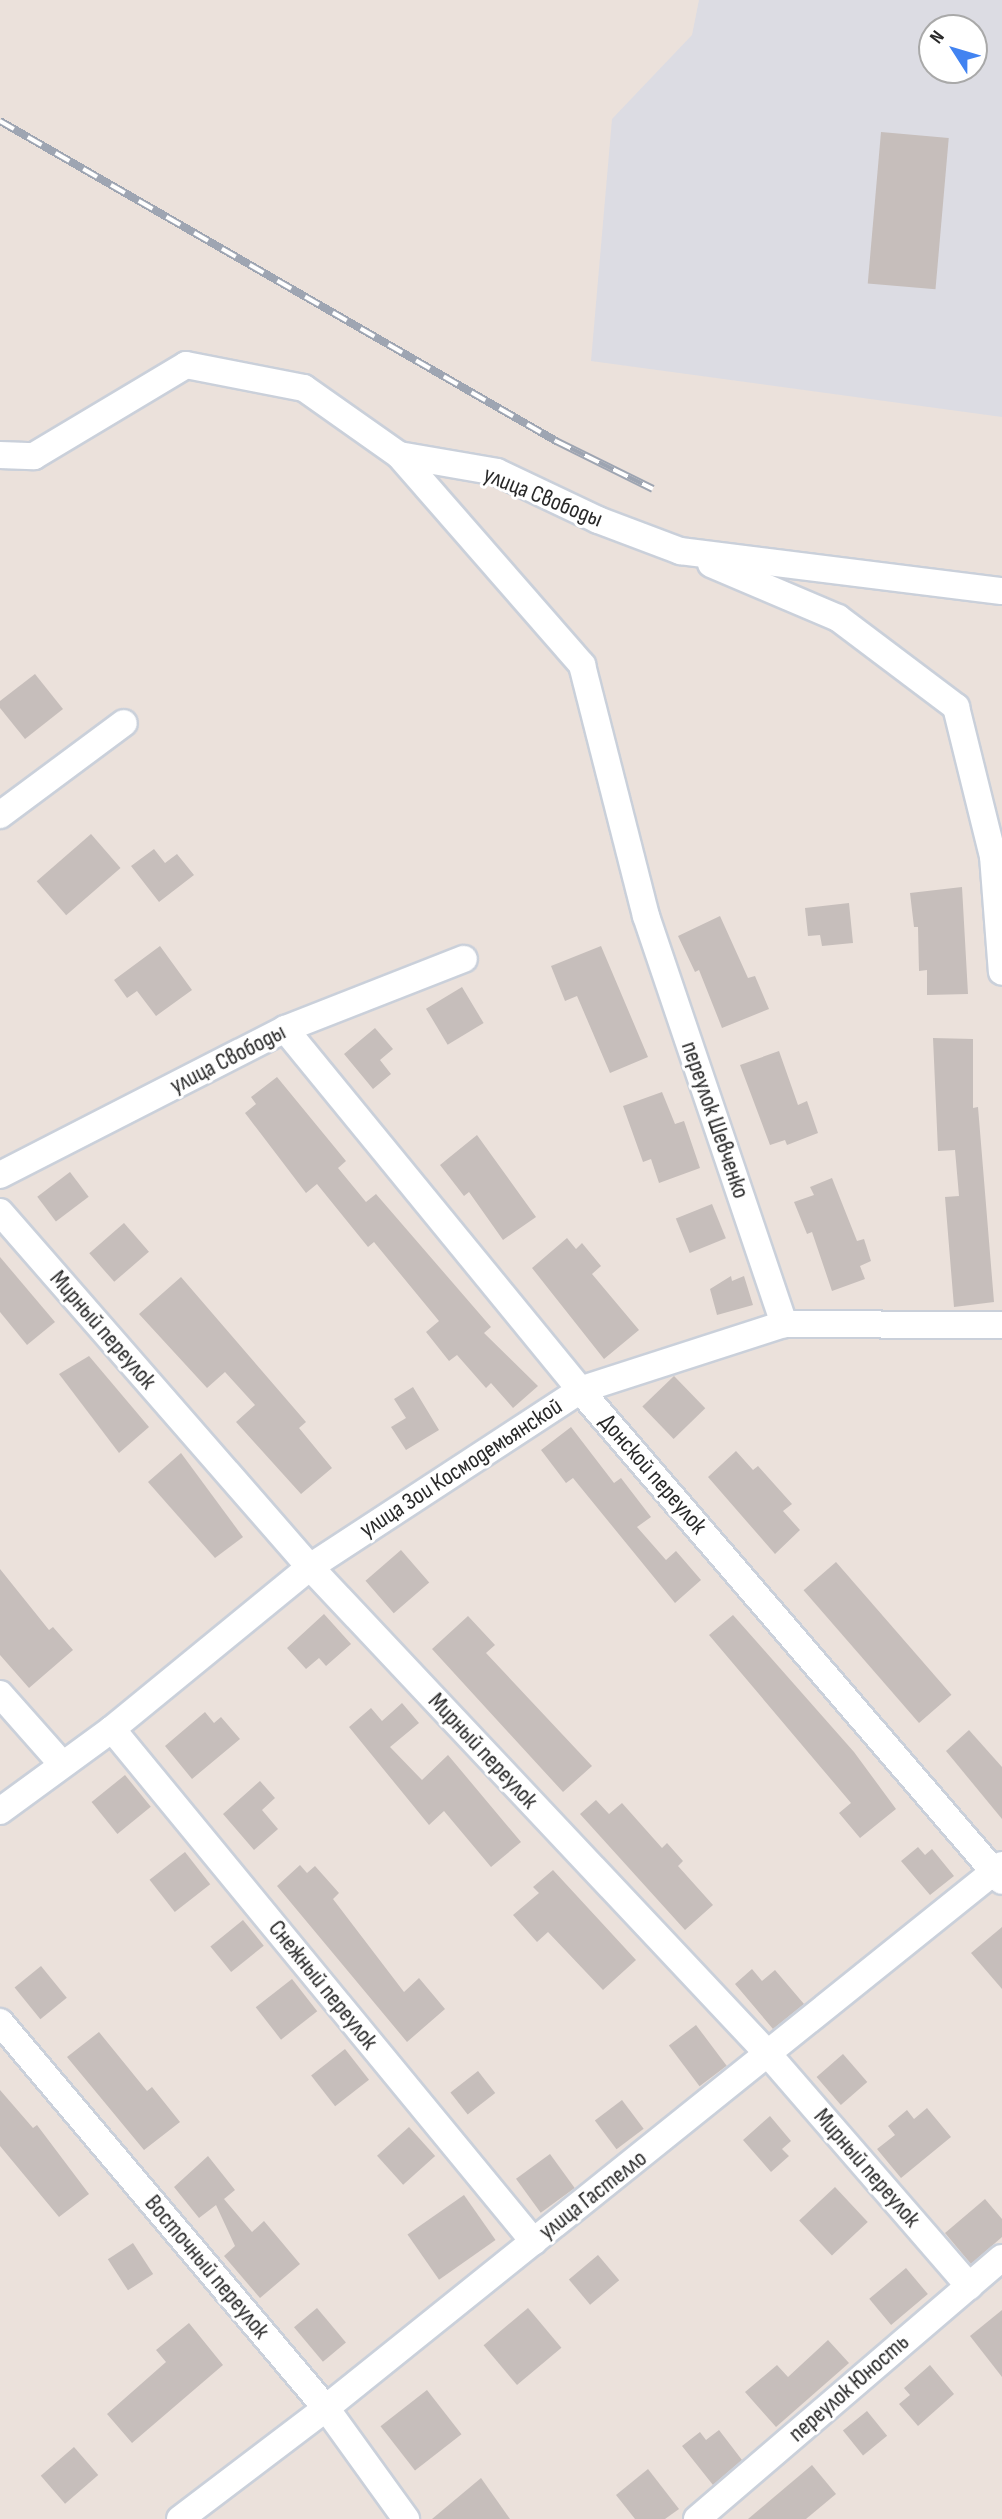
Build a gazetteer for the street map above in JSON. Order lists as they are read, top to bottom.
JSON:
{
  "streets": {
    "street": [
      "улица Свободы",
      "переулок Шевченко",
      "Мирный переулок",
      "улица Зои Космодемьянской",
      "Донской переулок",
      "Снежный переулок",
      "улица Гастелло",
      "Восточный переулок",
      "переулок Юность"
    ]
  },
  "crossings": [
    ["улица Свободы", "переулок Шевченко"],
    ["улица Свободы", "Донской переулок"],
    ["переулок Шевченко", "улица Зои Космодемьянской"],
    ["Мирный переулок", "улица Зои Космодемьянской"],
    ["Мирный переулок", "улица Гастелло"],
    ["Мирный переулок", "переулок Юность"],
    ["улица Зои Космодемьянской", "Донской переулок"],
    ["улица Зои Космодемьянской", "Снежный переулок"],
    ["Донской переулок", "улица Гастелло"],
    ["Снежный переулок", "улица Гастелло"],
    ["улица Гастелло", "Восточный переулок"]
  ],
  "north": "top left"
}
